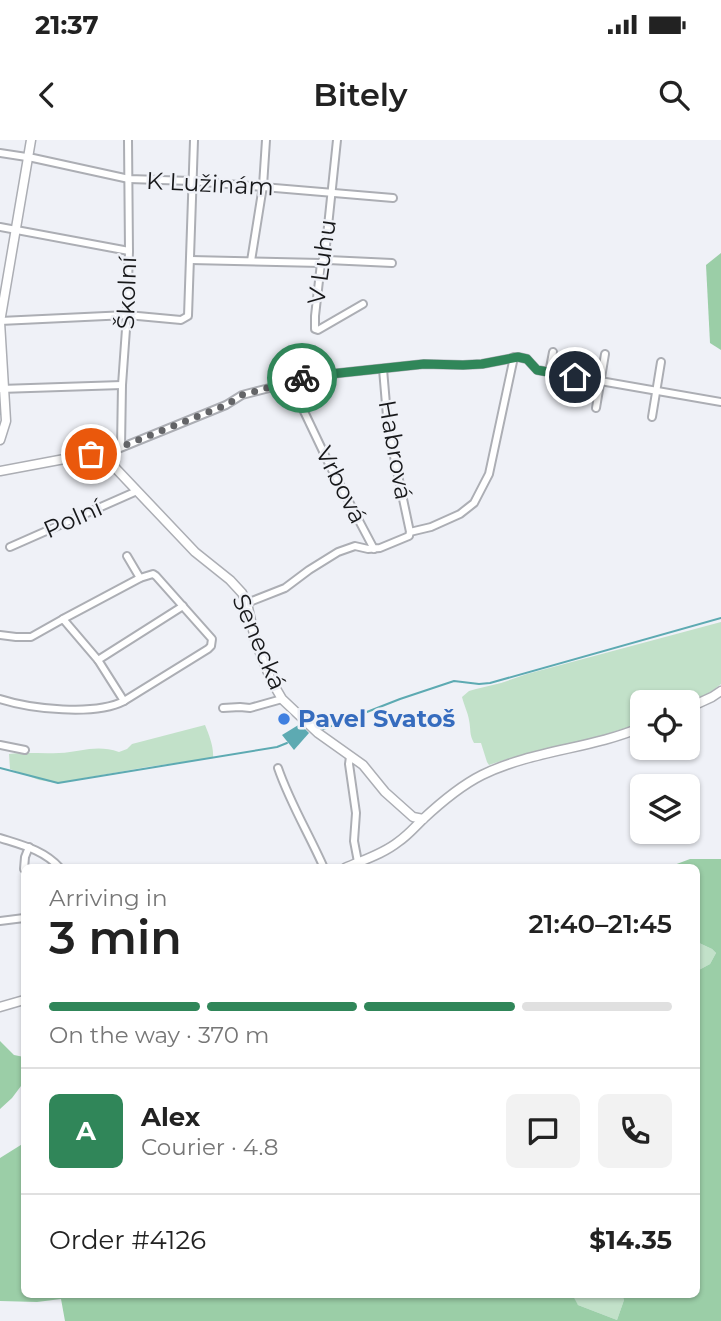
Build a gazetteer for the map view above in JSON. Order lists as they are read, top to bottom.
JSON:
{
  "streets": {
    "street": [
      "K Lužinám",
      "V Luhu",
      "Školní",
      "Habrová",
      "Vrbová",
      "Polní",
      "Senecká"
    ]
  },
  "crossings": [
    ["K Lužinám", "V Luhu"],
    ["K Lužinám", "Školní"],
    ["Polní", "Senecká"]
  ],
  "places": ["Pavel Svatoš"],
  "page": {
    "status": "21:37",
    "header": "Bitely",
    "heading": ["3 min", "Arriving in", "21:40–21:45"],
    "panel": [
      "Alex",
      "Courier · 4.8",
      "Order #4126",
      "$14.35"
    ],
    "bar": "On the way · 370 m",
    "round": "A"
  }
}
